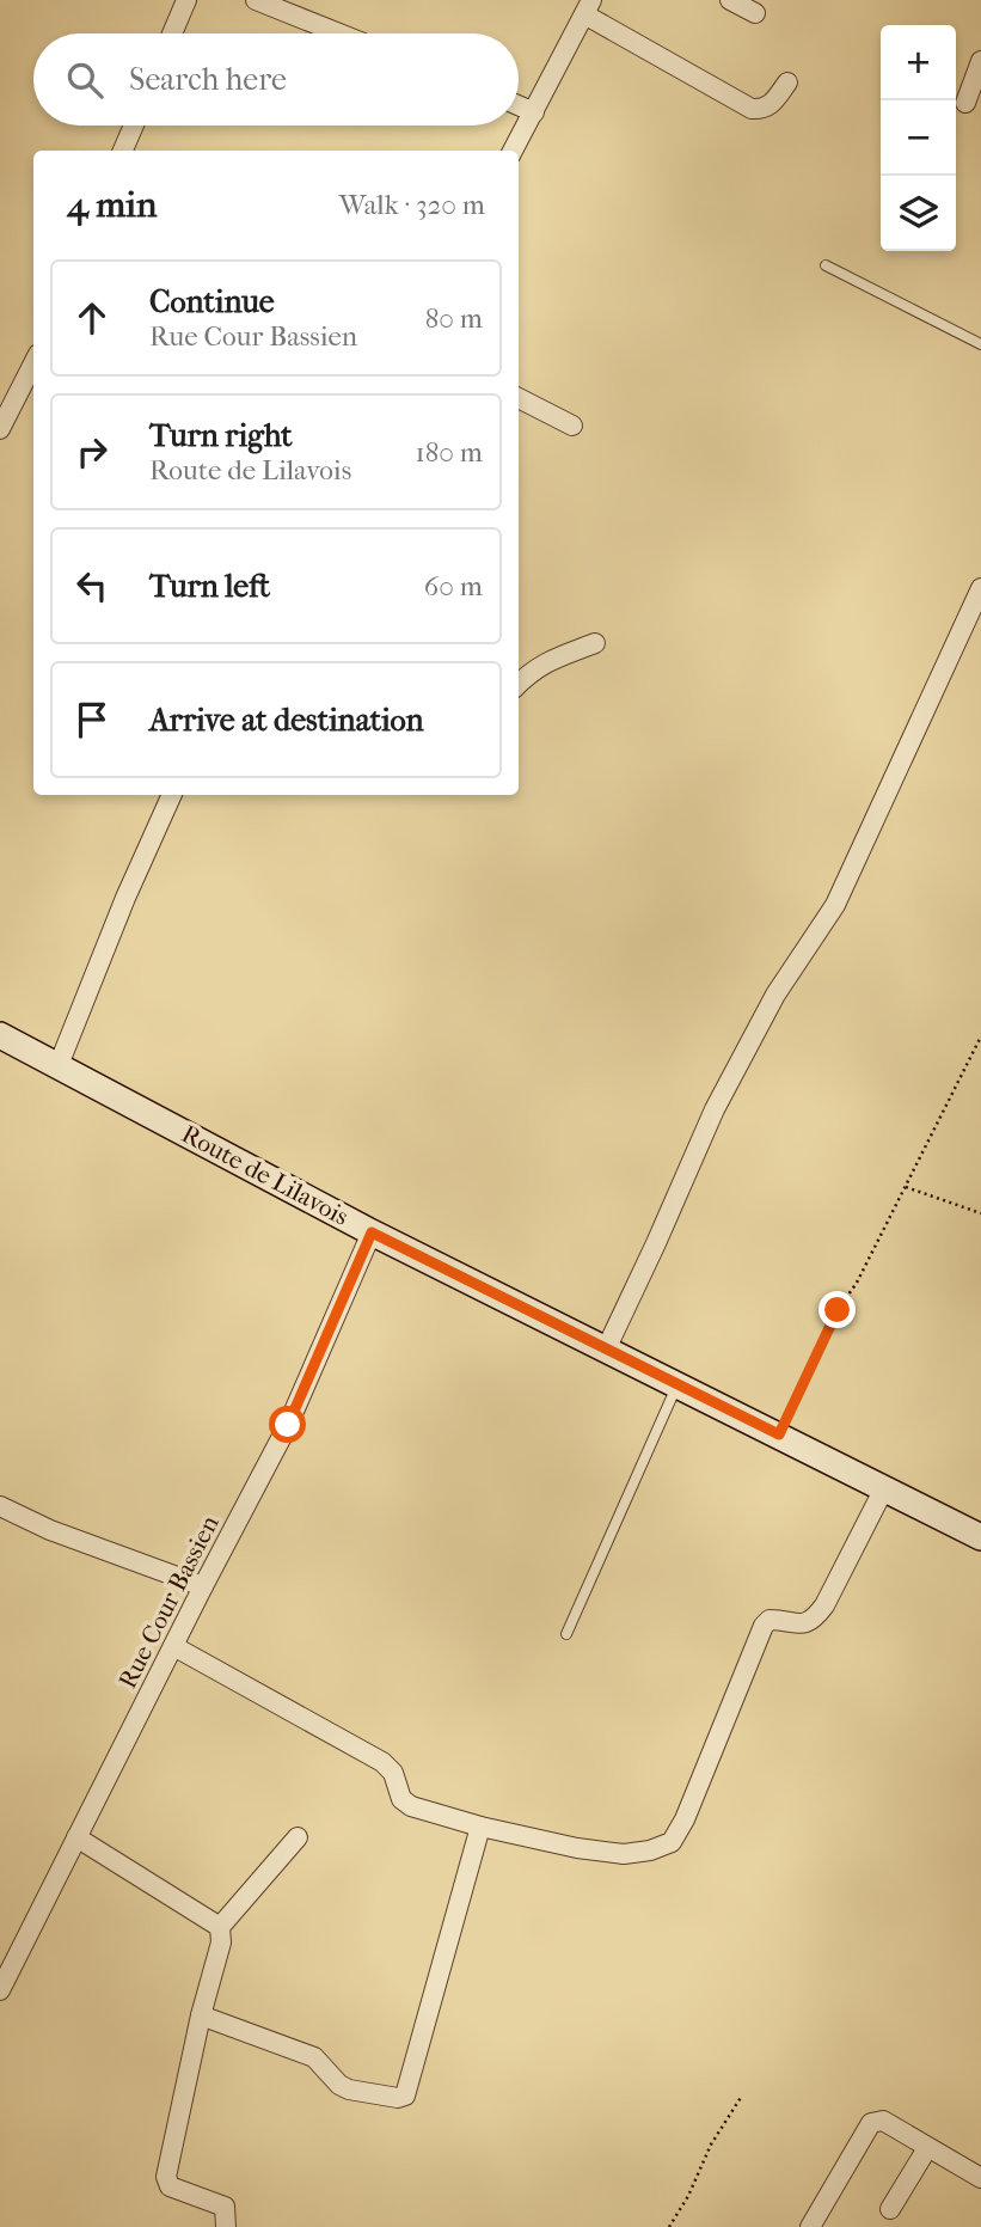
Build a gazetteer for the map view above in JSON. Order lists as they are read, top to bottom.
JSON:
{
  "streets": {
    "main road": ["Route de Lilavois"],
    "street": ["Rue Cour Bassien"]
  },
  "crossings": [
    ["Route de Lilavois", "Rue Cour Bassien"]
  ],
  "page": {
    "map_buttons": ["+", "−"],
    "search": "Search here",
    "heading": ["4 min", "Walk · 320 m"],
    "list": [
      ["Continue", "Rue Cour Bassien", "80 m"],
      ["Turn right", "Route de Lilavois", "180 m"],
      ["Turn left", "60 m"],
      "Arrive at destination"
    ]
  }
}
